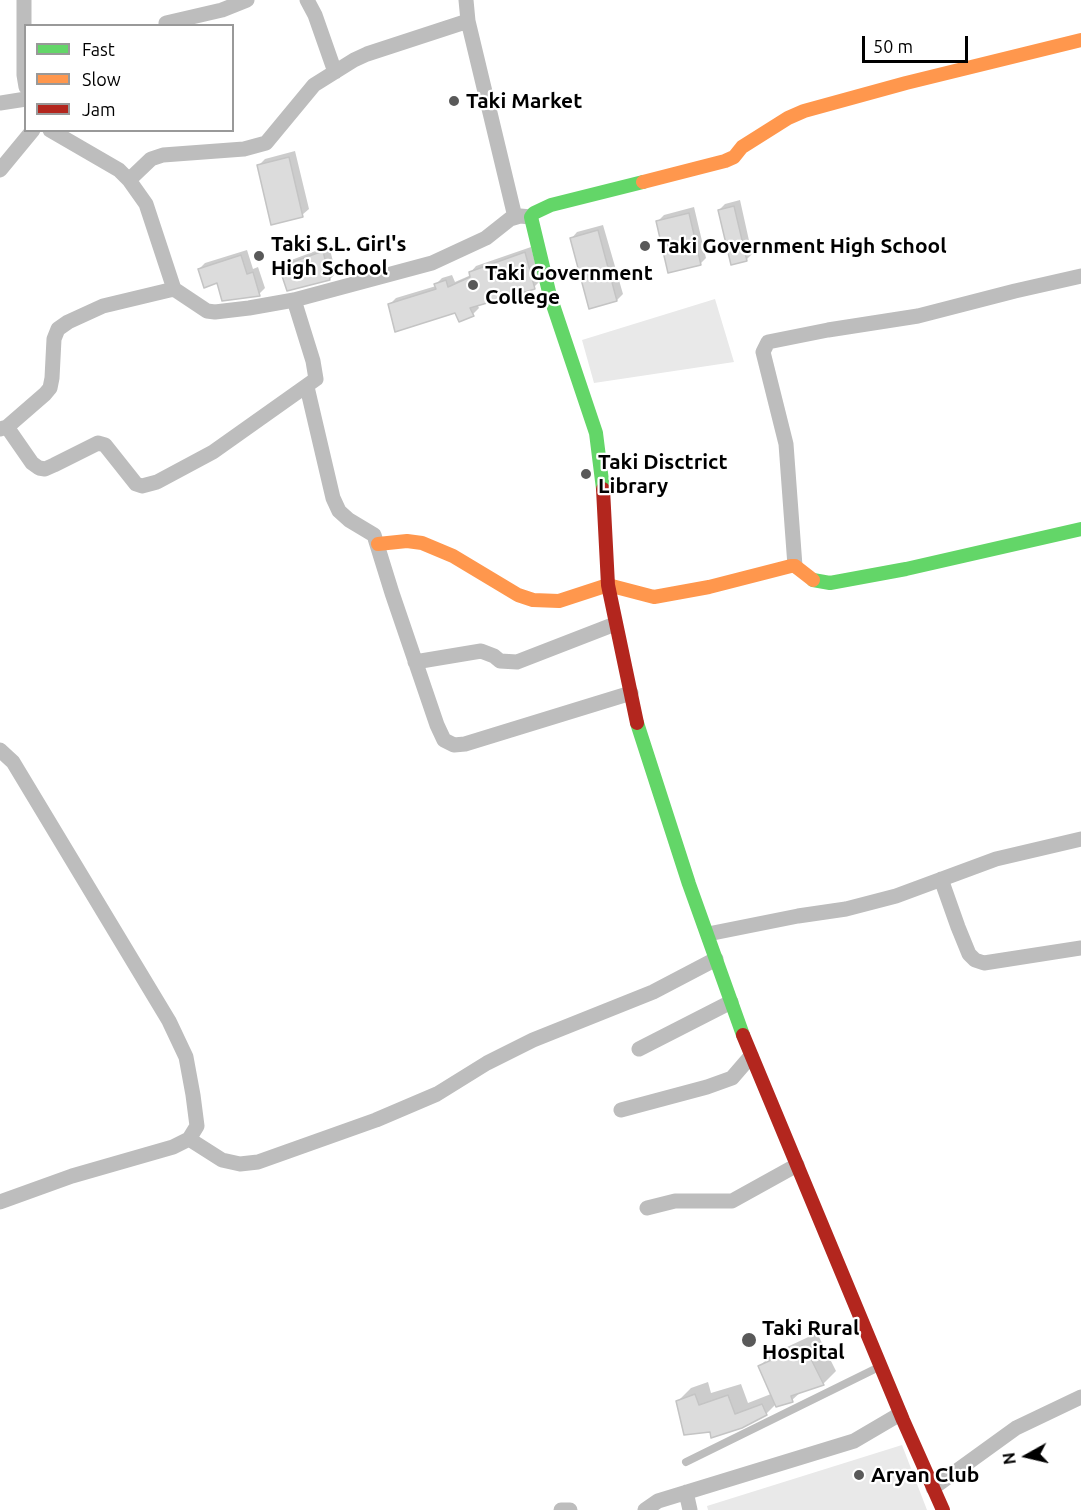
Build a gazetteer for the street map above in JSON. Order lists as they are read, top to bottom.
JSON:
{
  "places": [
    "Taki Market",
    "Taki Government High School",
    "Taki S.L. Girl's High School",
    "Taki Government College",
    "Taki Disctrict Library",
    "Taki Rural Hospital",
    "Aryan Club"
  ],
  "legend": ["Fast", "Slow", "Jam"],
  "scale_bar": "50 m",
  "north": "left"
}
